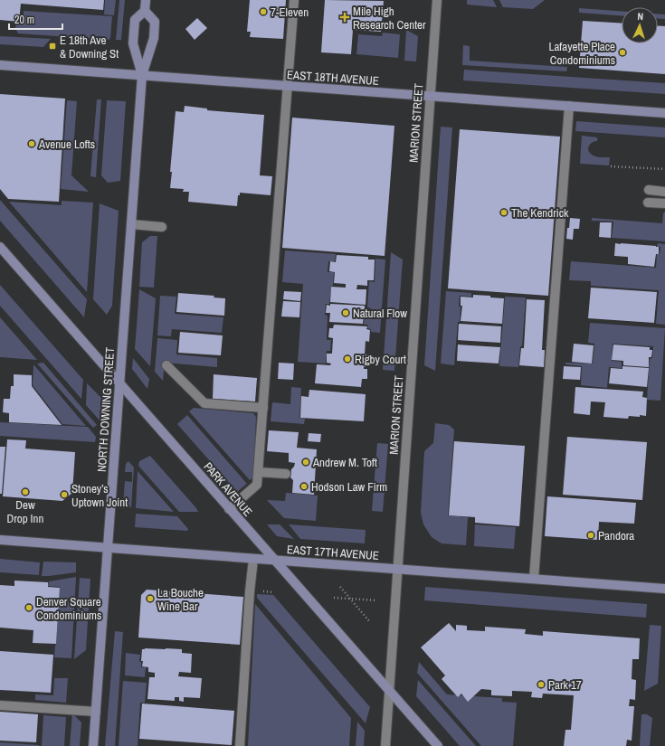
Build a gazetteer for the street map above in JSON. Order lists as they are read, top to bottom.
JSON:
{
  "streets": {
    "main road": [
      "EAST 18TH AVENUE",
      "NORTH DOWNING STREET",
      "PARK AVENUE",
      "EAST 17TH AVENUE"
    ],
    "street": ["MARION STREET"]
  },
  "crossings": [
    ["EAST 18TH AVENUE", "MARION STREET"],
    ["EAST 18TH AVENUE", "NORTH DOWNING STREET"],
    ["MARION STREET", "PARK AVENUE"],
    ["MARION STREET", "EAST 17TH AVENUE"],
    ["NORTH DOWNING STREET", "PARK AVENUE"],
    ["NORTH DOWNING STREET", "EAST 17TH AVENUE"],
    ["PARK AVENUE", "EAST 17TH AVENUE"]
  ],
  "places": {
    "other": [
      "7-Eleven",
      "Lafayette Place Condominiums",
      "Avenue Lofts",
      "The Kendrick",
      "Natural Flow",
      "Rigby Court",
      "Andrew M. Toft",
      "Hodson Law Firm",
      "Dew Drop Inn",
      "Stoney’s Uptown Joint",
      "Pandora",
      "La Bouche Wine Bar",
      "Denver Square Condominiums",
      "Park 17"
    ],
    "health": ["Mile High Research Center"],
    "transit": ["E 18th Ave & Downing St"]
  },
  "scale_bar": "20 m",
  "north": "top"
}
